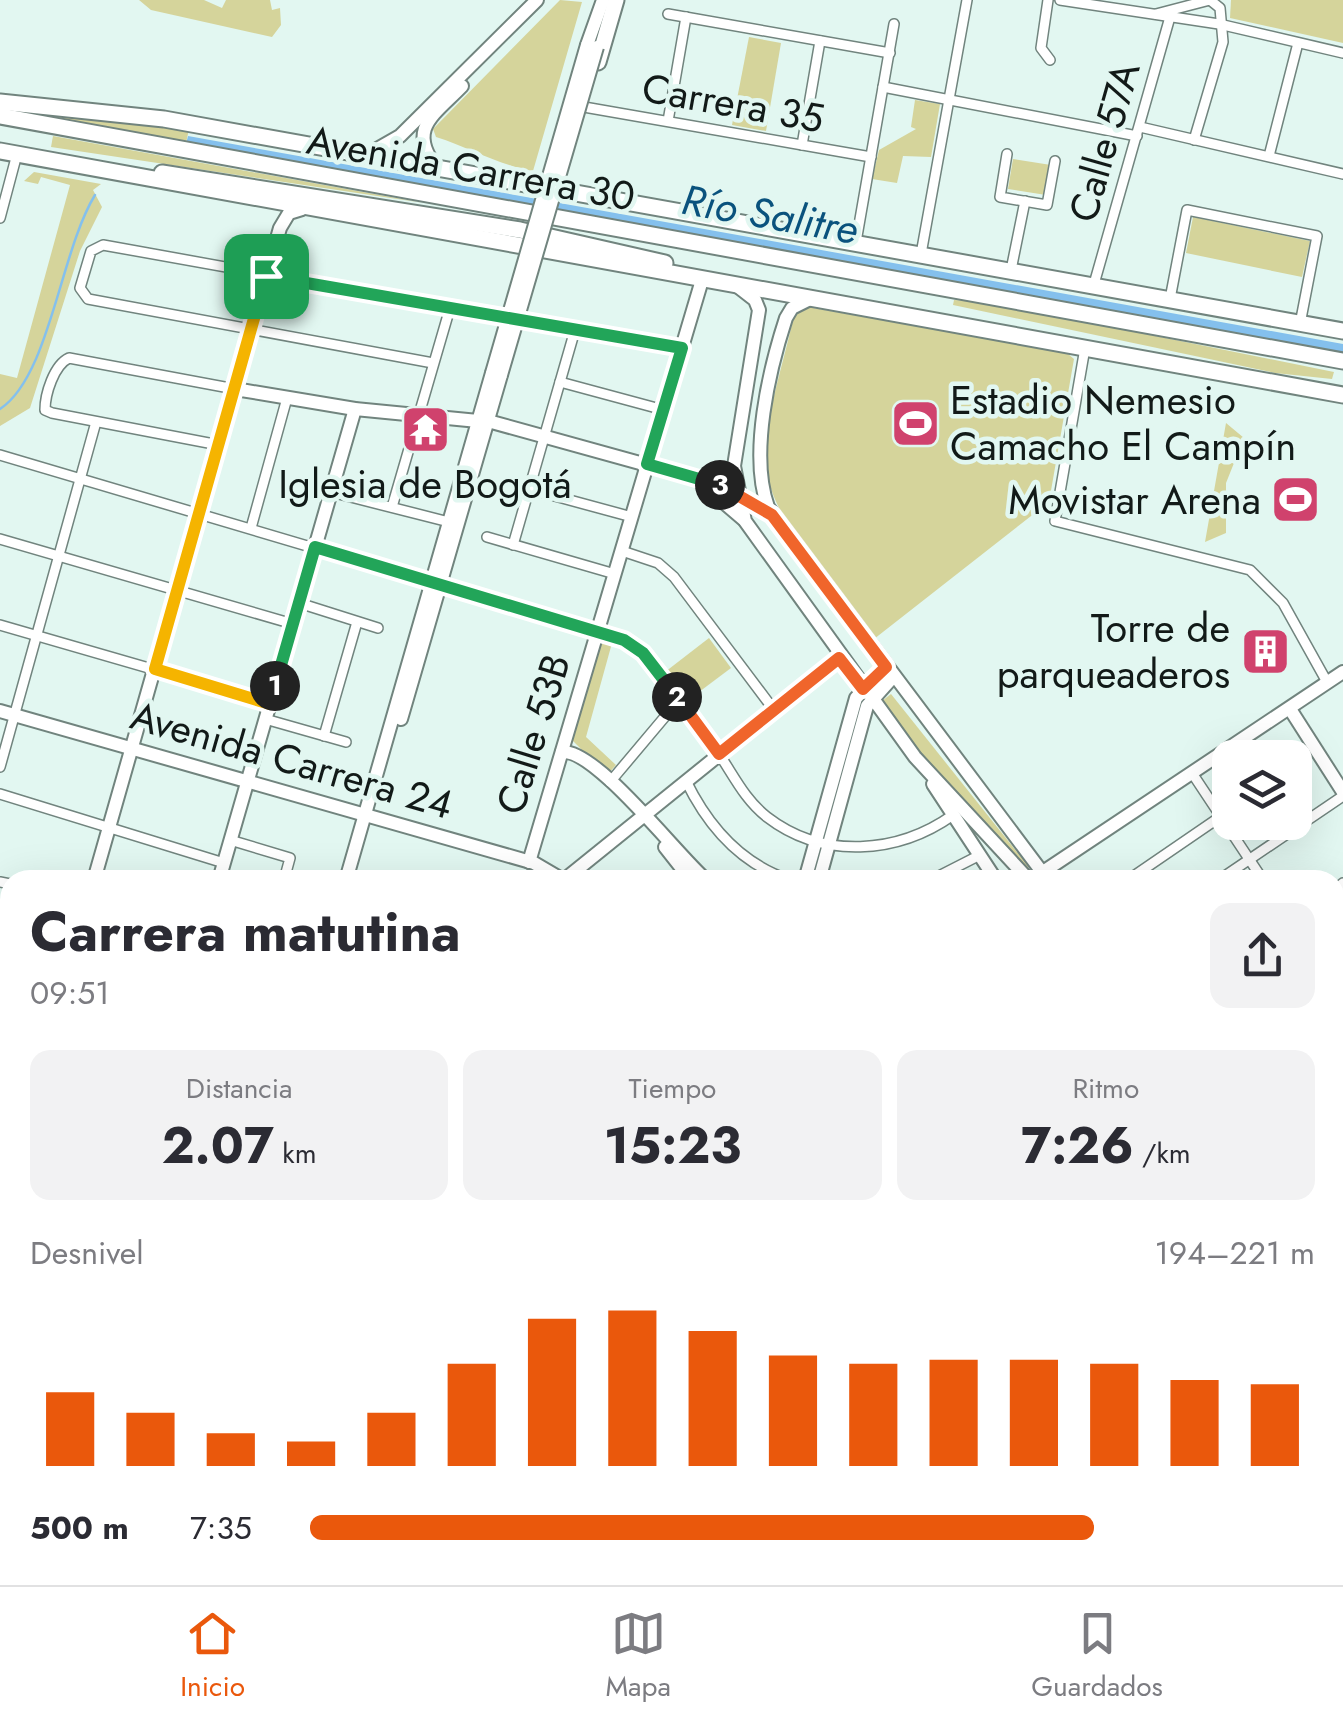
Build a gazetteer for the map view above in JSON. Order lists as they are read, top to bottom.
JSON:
{
  "streets": {
    "highway": ["Avenida Carrera 30"],
    "main road": ["Calle 53B", "Avenida Carrera 24"],
    "street": ["Carrera 35", "Calle 57A"]
  },
  "crossings": [
    ["Calle 57A", "Avenida Carrera 30"],
    ["Avenida Carrera 30", "Calle 53B"],
    ["Calle 53B", "Avenida Carrera 24"]
  ],
  "water": ["Río Salitre"],
  "places": {
    "sports": ["Estadio Nemesio Camacho El Campín", "Movistar Arena"],
    "temple": ["Iglesia de Bogotá"],
    "building": ["Torre de parqueaderos"]
  },
  "page": {
    "pins": ["3", "1", "2"],
    "heading": ["Carrera matutina", "09:51"],
    "stats": [
      ["Distancia", "2.07 km"],
      ["Tiempo", "15:23"],
      ["Ritmo", "7:26 /km"]
    ],
    "chart": ["Desnivel", "194–221 m"],
    "list": [
      {
        "name": "500 m",
        "note": "7:35"
      }
    ],
    "tabs": ["Inicio", "Mapa", "Guardados"]
  }
}
